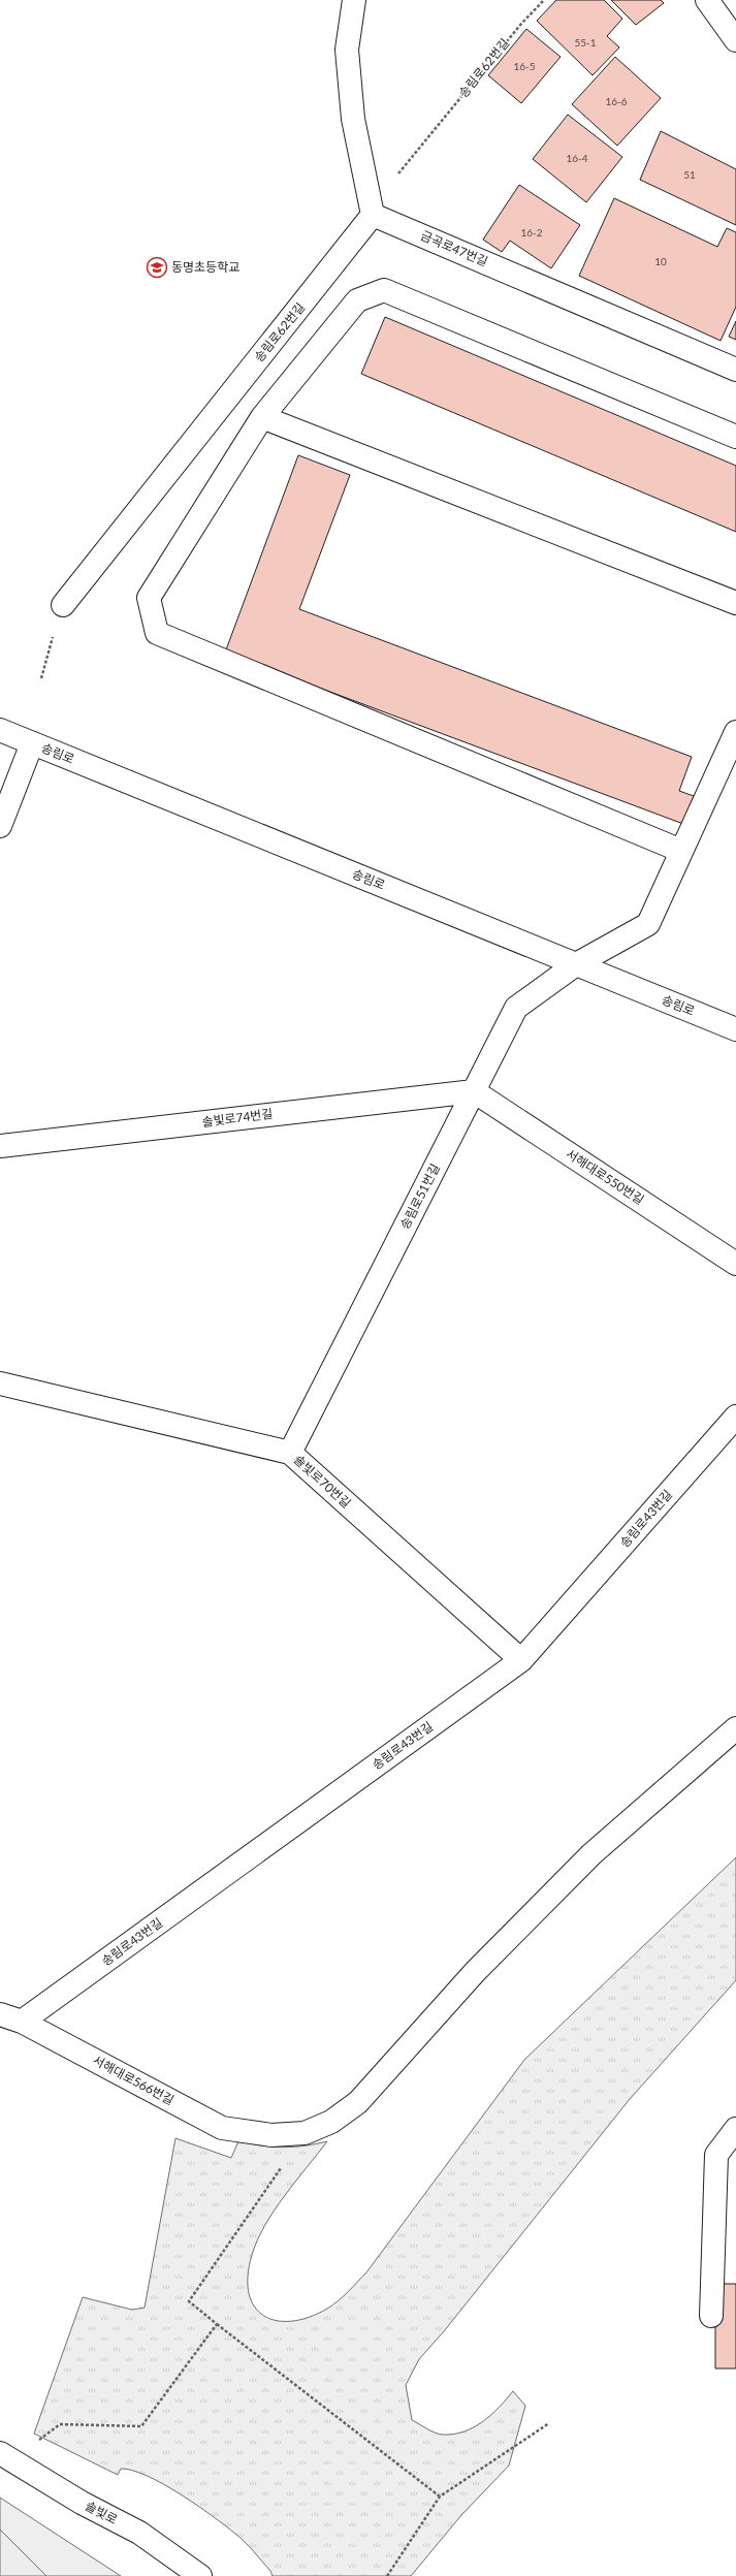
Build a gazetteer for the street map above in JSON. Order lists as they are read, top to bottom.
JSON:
{
  "streets": {
    "street": [
      "송림로62번길",
      "금곡로47번길",
      "송림로",
      "솔빛로74번길",
      "서해대로550번길",
      "송림로51번길",
      "솔빛로70번길",
      "송림로43번길",
      "서해대로566번길",
      "솔빛로"
    ]
  },
  "crossings": [
    ["송림로62번길", "금곡로47번길"],
    ["송림로", "송림로51번길"],
    ["솔빛로74번길", "서해대로550번길"],
    ["솔빛로74번길", "송림로51번길"],
    ["서해대로550번길", "송림로51번길"],
    ["송림로51번길", "솔빛로70번길"],
    ["솔빛로70번길", "송림로43번길"],
    ["송림로43번길", "서해대로566번길"]
  ],
  "places": {
    "school or university": ["동명초등학교"]
  },
  "house_numbers": [
    "55-1",
    "16-5",
    "16-6",
    "16-4",
    "51",
    "16-2",
    "10"
  ]
}
